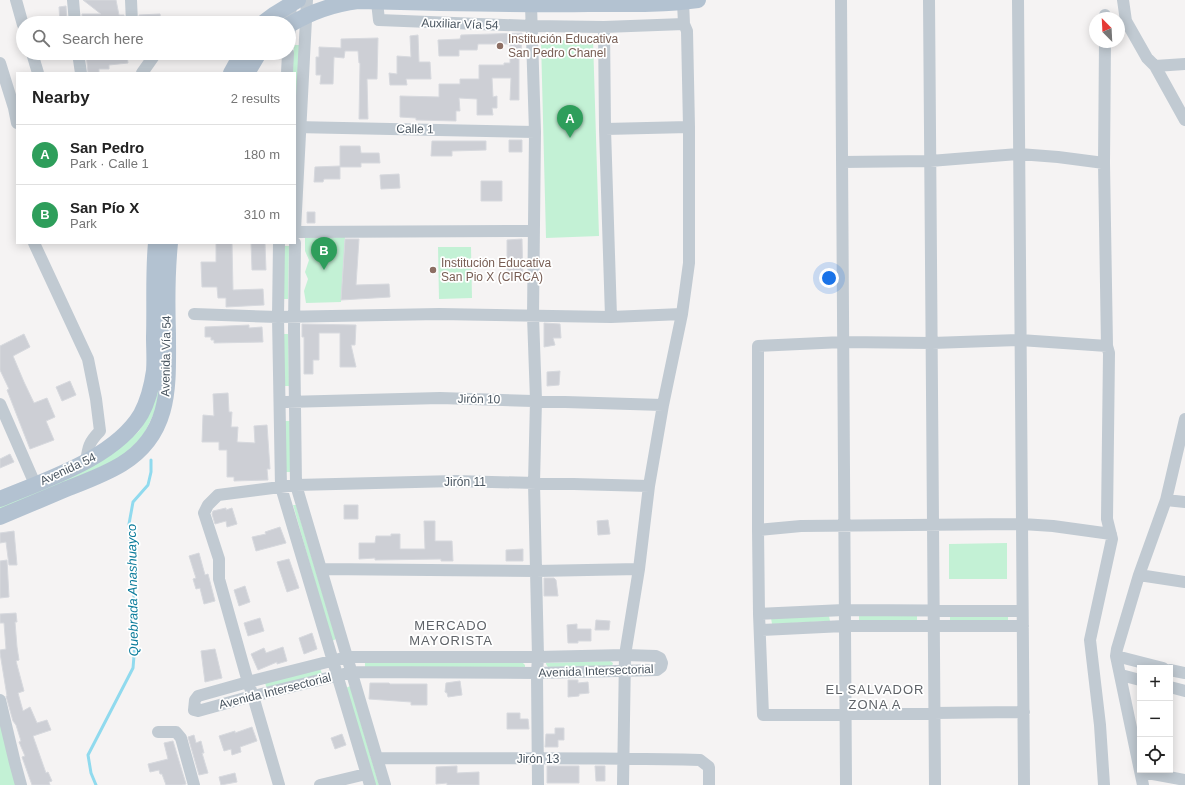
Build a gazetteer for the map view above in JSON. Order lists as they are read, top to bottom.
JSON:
{
  "streets": {
    "main road": ["Avenida Vía 54", "Avenida 54"],
    "street": [
      "Auxiliar Vía 54",
      "Calle 1",
      "Jirón 10",
      "Jirón 11",
      "Avenida Intersectorial",
      "Jirón 13"
    ]
  },
  "crossings": [
    ["Jirón 11", "Avenida Intersectorial"]
  ],
  "districts": ["MERCADO MAYORISTA", "EL SALVADOR ZONA A"],
  "water": ["Quebrada Anashuayco"],
  "places": ["Institución Educativa San Pedro Chanel", "Institución Educativa San Pio X (CIRCA)"],
  "north": "top left",
  "page": {
    "search": "Search here",
    "heading": ["Nearby", "2 results"],
    "pins": ["A", "B"],
    "list": [
      {
        "mark": "A",
        "name": "San Pedro",
        "note": "Park · Calle 1",
        "value": "180 m"
      },
      {
        "mark": "B",
        "name": "San Pío X",
        "note": "Park",
        "value": "310 m"
      }
    ],
    "map_buttons": ["+", "−"]
  }
}
